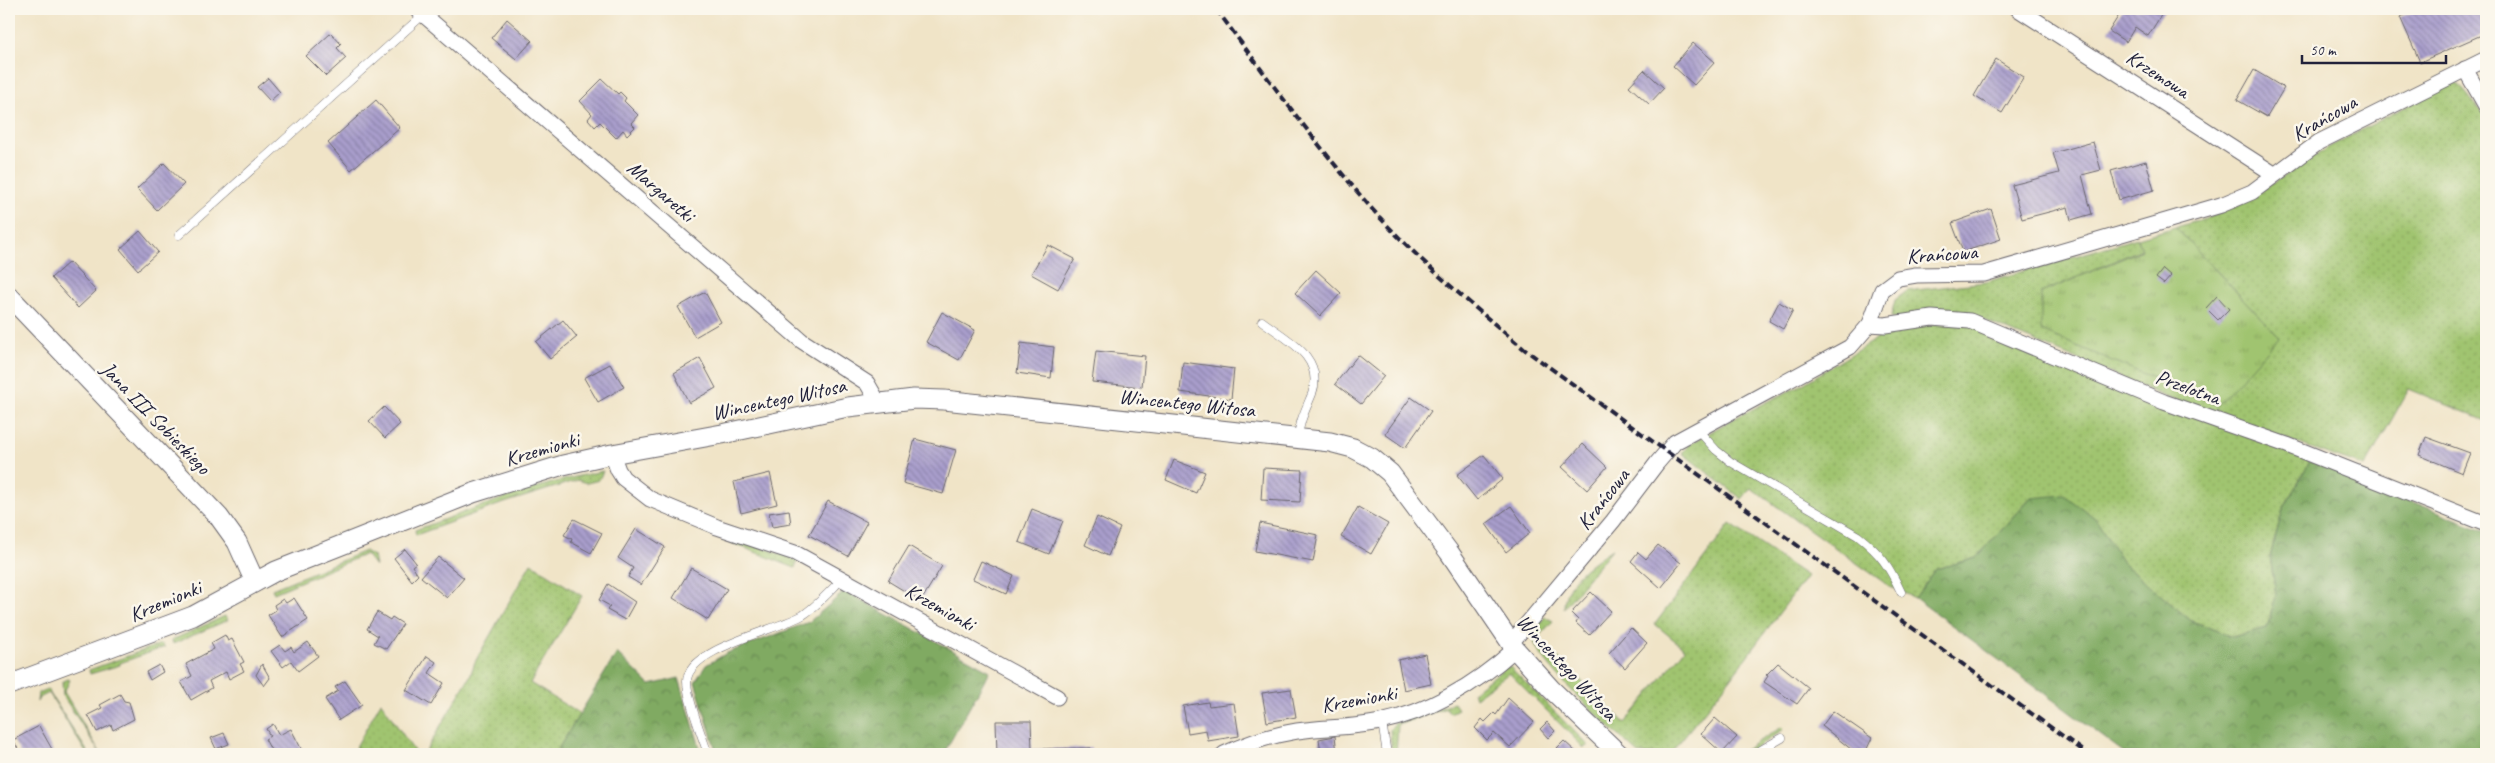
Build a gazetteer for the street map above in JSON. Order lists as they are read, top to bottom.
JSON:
{
  "streets": {
    "street": [
      "Krzemowa",
      "Krańcowa",
      "Margaretki",
      "Przelotna",
      "Wincentego Witosa",
      "Jana III Sobieskiego",
      "Krzemionki"
    ]
  },
  "crossings": [
    ["Krzemowa", "Krańcowa"],
    ["Krańcowa", "Przelotna"],
    ["Krańcowa", "Wincentego Witosa"],
    ["Krańcowa", "Krzemionki"],
    ["Margaretki", "Wincentego Witosa"],
    ["Wincentego Witosa", "Krzemionki"],
    ["Jana III Sobieskiego", "Krzemionki"]
  ],
  "scale_bar": "50 m"
}
